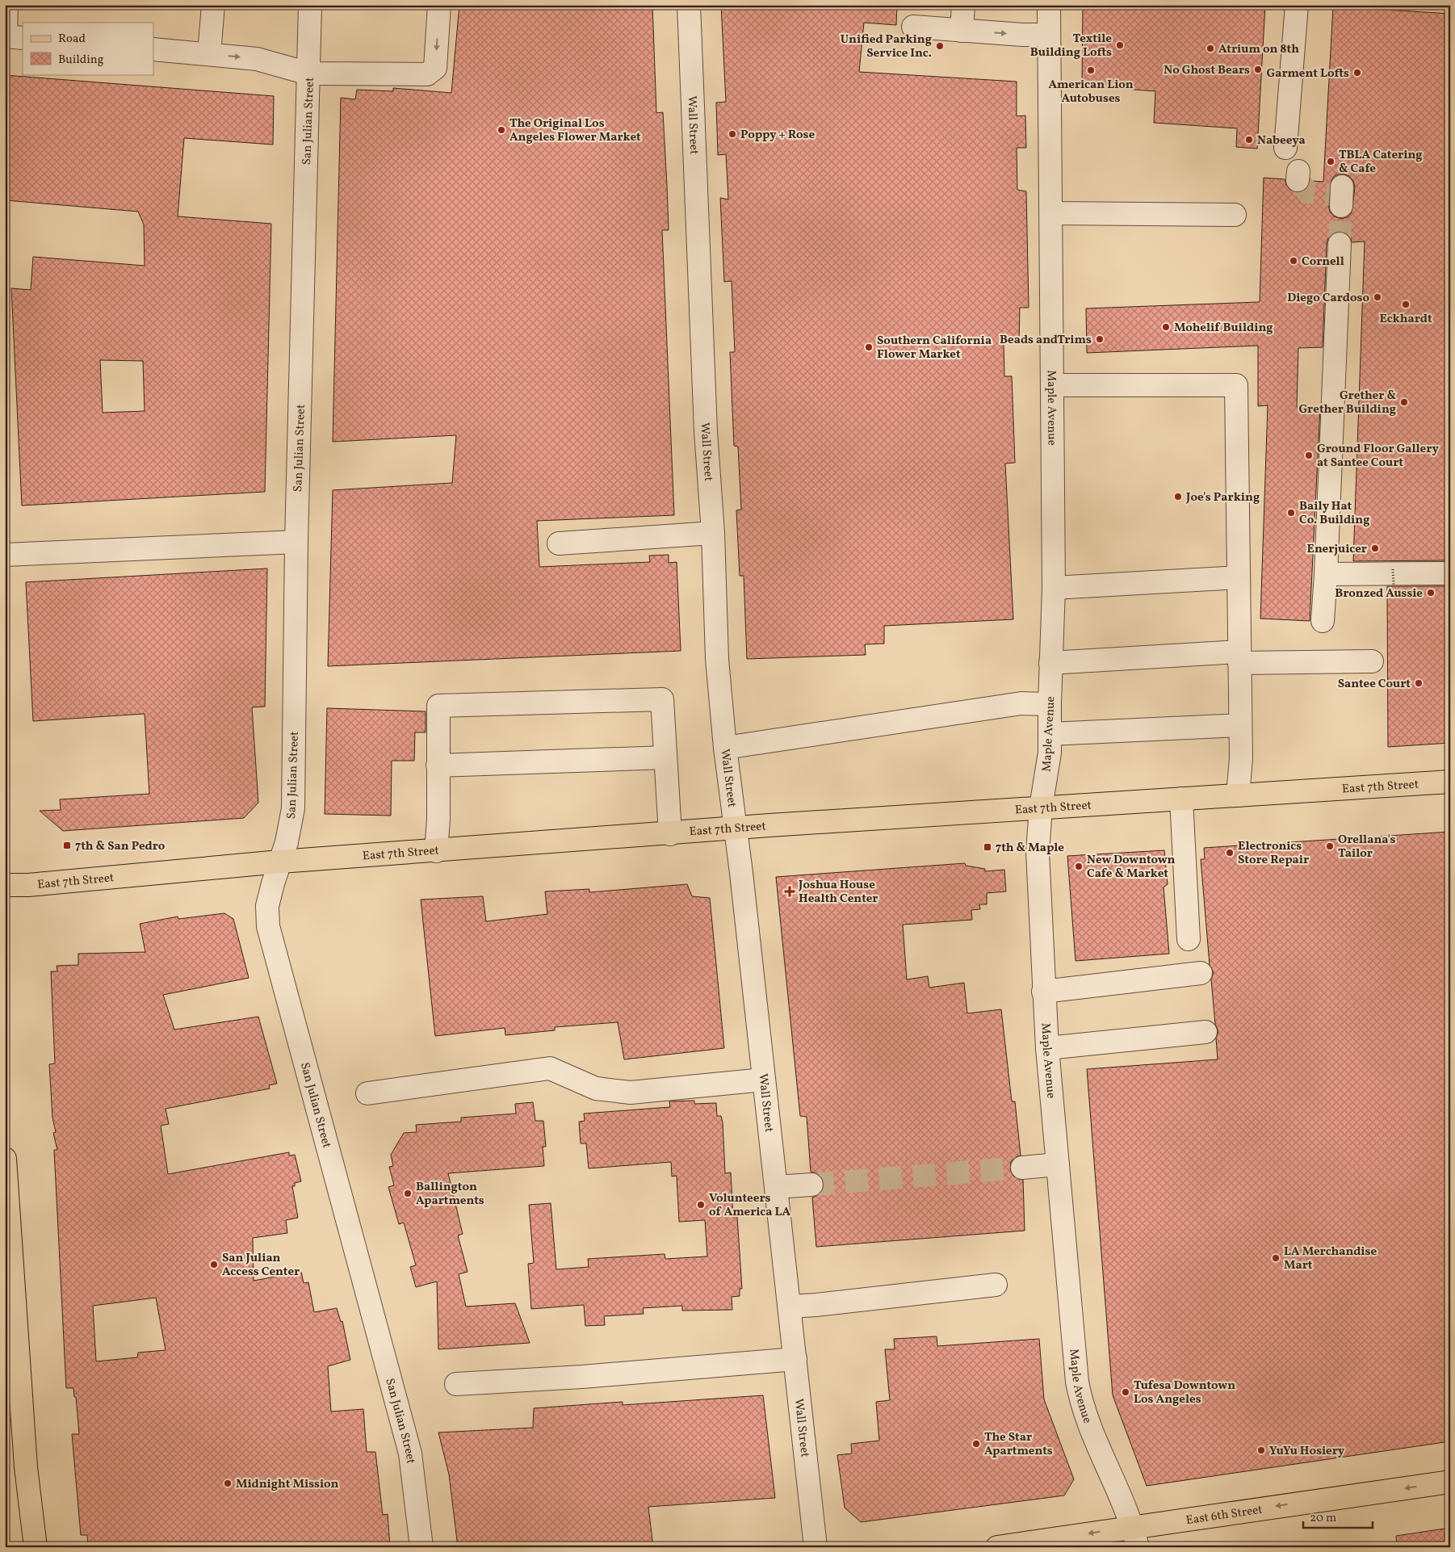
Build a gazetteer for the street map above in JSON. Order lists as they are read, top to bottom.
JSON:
{
  "streets": {
    "main road": ["East 7th Street", "East 6th Street"],
    "street": ["San Julian Street", "Wall Street", "Maple Avenue"]
  },
  "crossings": [
    ["San Julian Street", "East 7th Street"],
    ["Wall Street", "East 7th Street"],
    ["Maple Avenue", "East 7th Street"],
    ["Maple Avenue", "East 6th Street"]
  ],
  "one_way": ["East 6th Street"],
  "places": {
    "other": [
      "Textile Building Lofts",
      "Unified Parking Service Inc.",
      "Atrium on 8th",
      "No Ghost Bears",
      "American Lion Autobuses",
      "Garment Lofts",
      "The Original Los Angeles Flower Market",
      "Poppy + Rose",
      "Nabeeya",
      "TBLA Catering & Cafe",
      "Cornell",
      "Diego Cardoso",
      "Eckhardt",
      "Mohelif Building",
      "Beads andTrims",
      "Southern California Flower Market",
      "Grether & Grether Building",
      "Ground Floor Gallery at Santee Court",
      "Joe's Parking",
      "Baily Hat Co. Building",
      "Enerjuicer",
      "Bronzed Aussie",
      "Santee Court",
      "Orellana's Tailor",
      "Electronics Store Repair",
      "New Downtown Cafe & Market",
      "Ballington Apartments",
      "Volunteers of America LA",
      "LA Merchandise Mart",
      "San Julian Access Center",
      "Tufesa Downtown Los Angeles",
      "The Star Apartments",
      "YuYu Hosiery",
      "Midnight Mission"
    ],
    "transit": ["7th & San Pedro", "7th & Maple"],
    "health": ["Joshua House Health Center"]
  },
  "legend": ["Road", "Building"],
  "scale_bar": "20 m"
}
